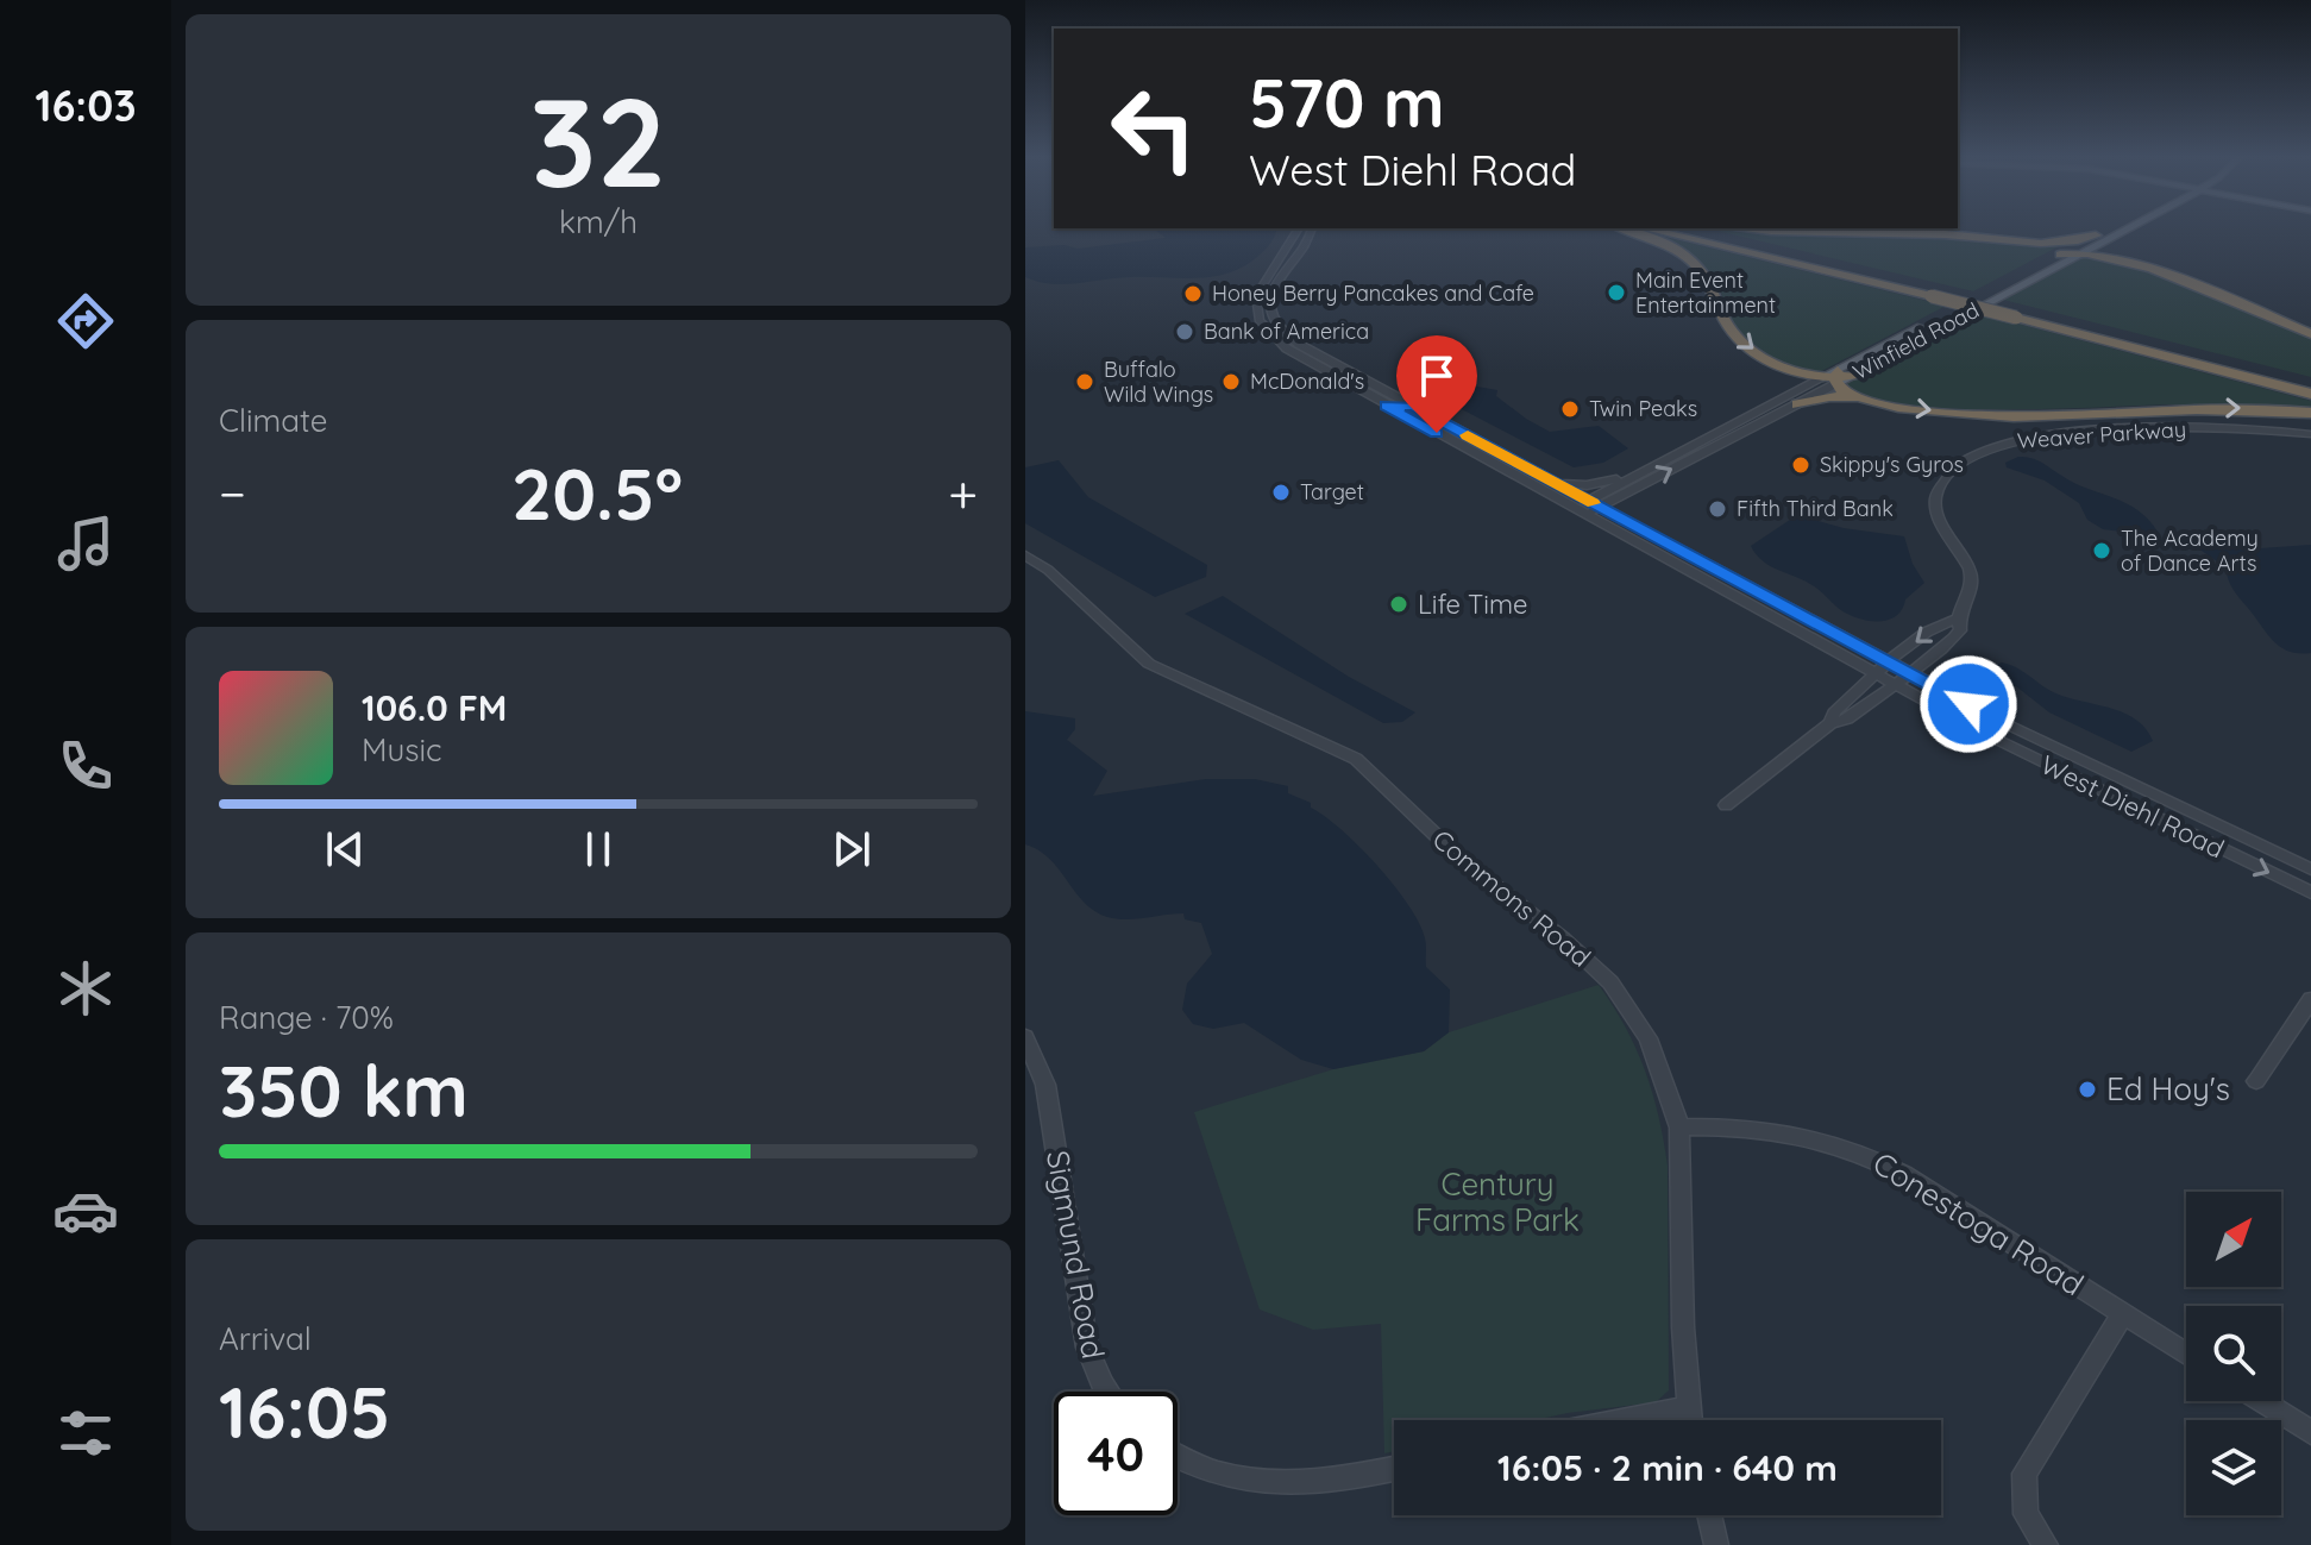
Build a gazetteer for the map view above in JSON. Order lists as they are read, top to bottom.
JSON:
{
  "streets": {
    "main road": ["Winfield Road"],
    "street": [
      "Weaver Parkway",
      "West Diehl Road",
      "Commons Road",
      "Conestoga Road",
      "Sigmund Road"
    ]
  },
  "crossings": [
    ["Winfield Road", "West Diehl Road"],
    ["Weaver Parkway", "West Diehl Road"],
    ["Commons Road", "Conestoga Road"]
  ],
  "parks": ["Century Farms Park"],
  "places": [
    "Main Event Entertainment",
    "Honey Berry Pancakes and Cafe",
    "Bank of America",
    "Buffalo Wild Wings",
    "McDonald's",
    "Twin Peaks",
    "Skippy's Gyros",
    "Target",
    "Fifth Third Bank",
    "The Academy of Dance Arts",
    "Life Time",
    "Ed Hoy's"
  ],
  "north": "top right",
  "page": {
    "tabs": "16:03",
    "tile": [
      ["32", "km/h"],
      "Climate",
      ["Range · 70%", "350 km"],
      ["Arrival", "16:05"]
    ],
    "turn": ["570 m", "West Diehl Road"],
    "heat": ["−", "20.5°", "+"],
    "song": ["106.0 FM", "Music"],
    "limit": "40",
    "trip": "16:05 · 2 min · 640 m"
  }
}
